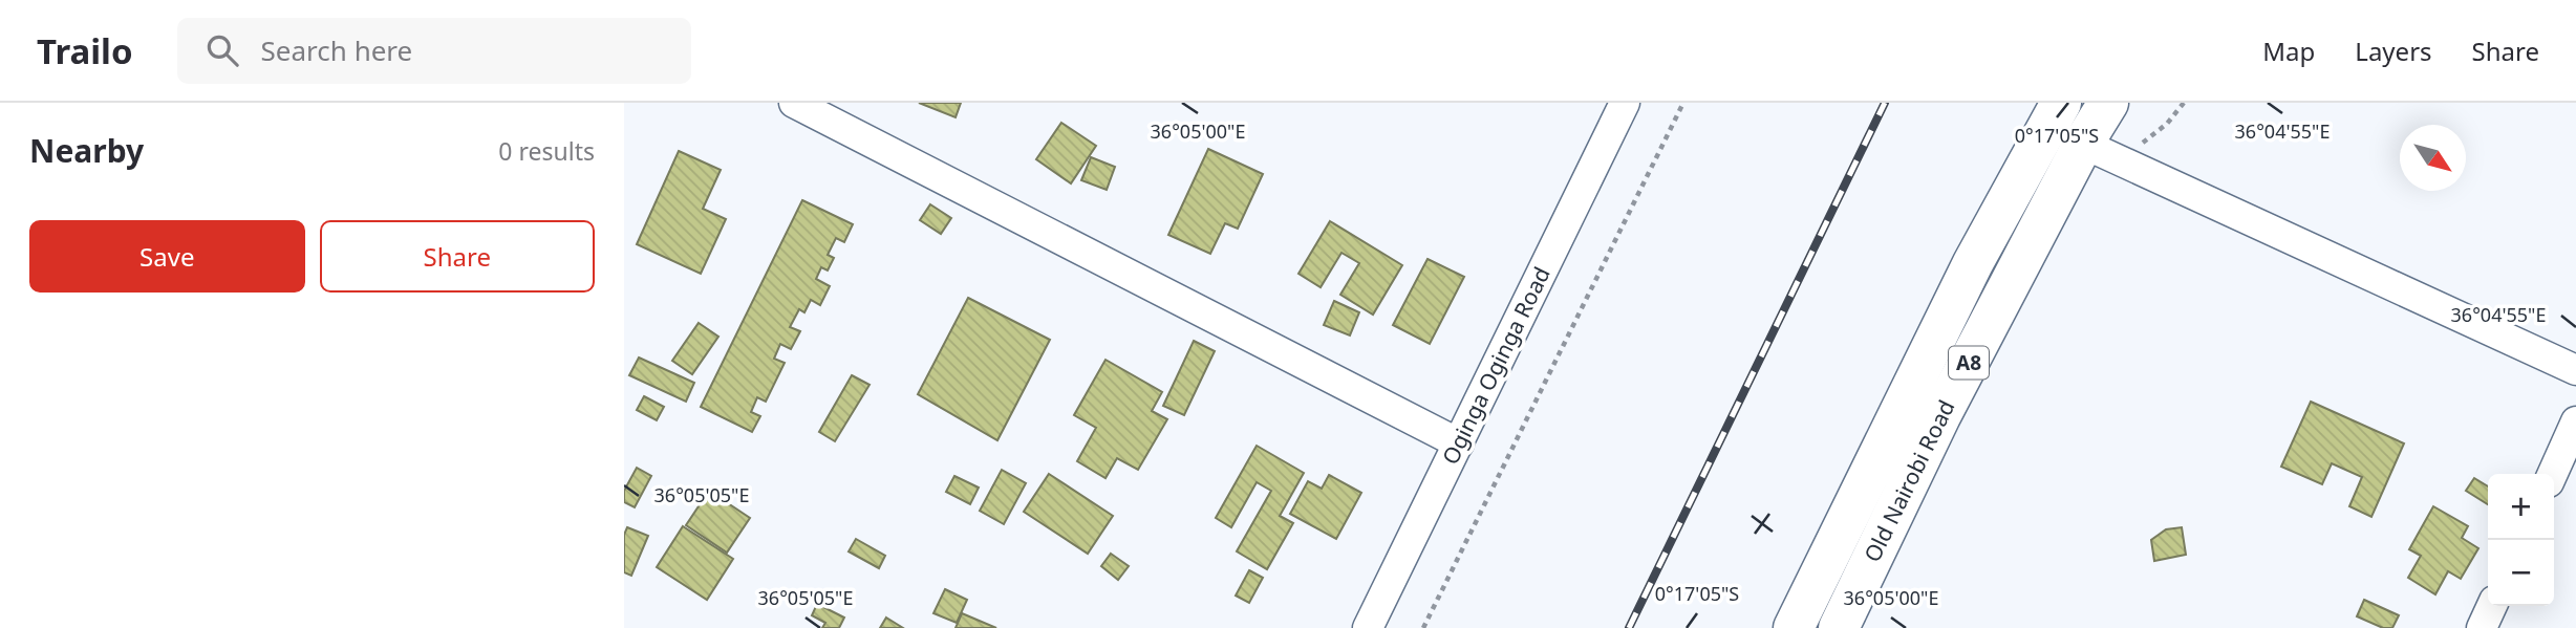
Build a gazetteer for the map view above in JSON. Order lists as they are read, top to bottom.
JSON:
{
  "streets": {
    "highway": ["A8", "Old Nairobi Road"],
    "street": ["Oginga Oginga Road"]
  },
  "north": "bottom right",
  "page": {
    "header": "Trailo",
    "search": "Search here",
    "nav": ["Map", "Layers", "Share"],
    "heading": ["Nearby", "0 results"],
    "buttons": ["Save", "Share"],
    "map_buttons": ["+", "−"]
  },
  "coordinates": [
    "36°05'00\"E",
    "36°04'55\"E",
    "0°17'05\"S",
    "36°05'05\"E"
  ]
}
